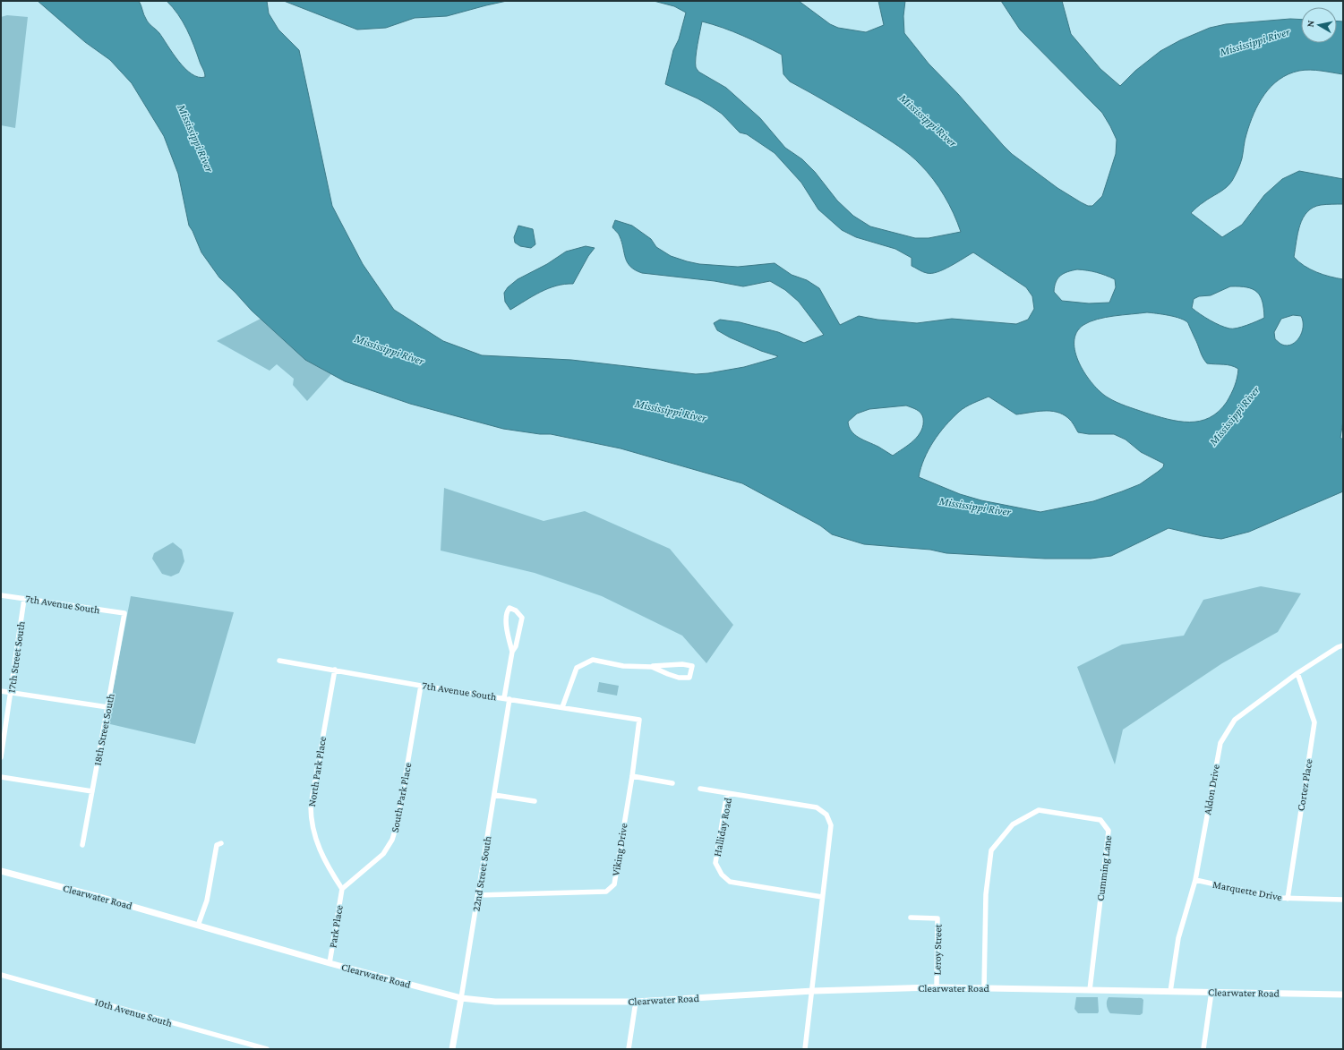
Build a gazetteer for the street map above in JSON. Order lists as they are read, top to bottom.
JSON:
{
  "streets": {
    "street": [
      "7th Avenue South",
      "17th Street South",
      "18th Street South",
      "North Park Place",
      "Cortez Place",
      "Aldon Drive",
      "South Park Place",
      "Halliday Road",
      "Viking Drive",
      "Cumming Lane",
      "22nd Street South",
      "Marquette Drive",
      "Clearwater Road",
      "Park Place",
      "Leroy Street",
      "10th Avenue South"
    ]
  },
  "crossings": [
    ["7th Avenue South", "17th Street South"],
    ["7th Avenue South", "18th Street South"],
    ["7th Avenue South", "North Park Place"],
    ["7th Avenue South", "South Park Place"],
    ["7th Avenue South", "Viking Drive"],
    ["7th Avenue South", "22nd Street South"],
    ["North Park Place", "South Park Place"],
    ["North Park Place", "Park Place"],
    ["Cortez Place", "Aldon Drive"],
    ["Cortez Place", "Marquette Drive"],
    ["Aldon Drive", "Marquette Drive"],
    ["Aldon Drive", "Clearwater Road"],
    ["South Park Place", "Park Place"],
    ["Halliday Road", "Clearwater Road"],
    ["Viking Drive", "22nd Street South"],
    ["Cumming Lane", "Clearwater Road"],
    ["22nd Street South", "Clearwater Road"],
    ["Clearwater Road", "Park Place"],
    ["Clearwater Road", "Leroy Street"]
  ],
  "water": ["Mississippi River"],
  "north": "left"
}
